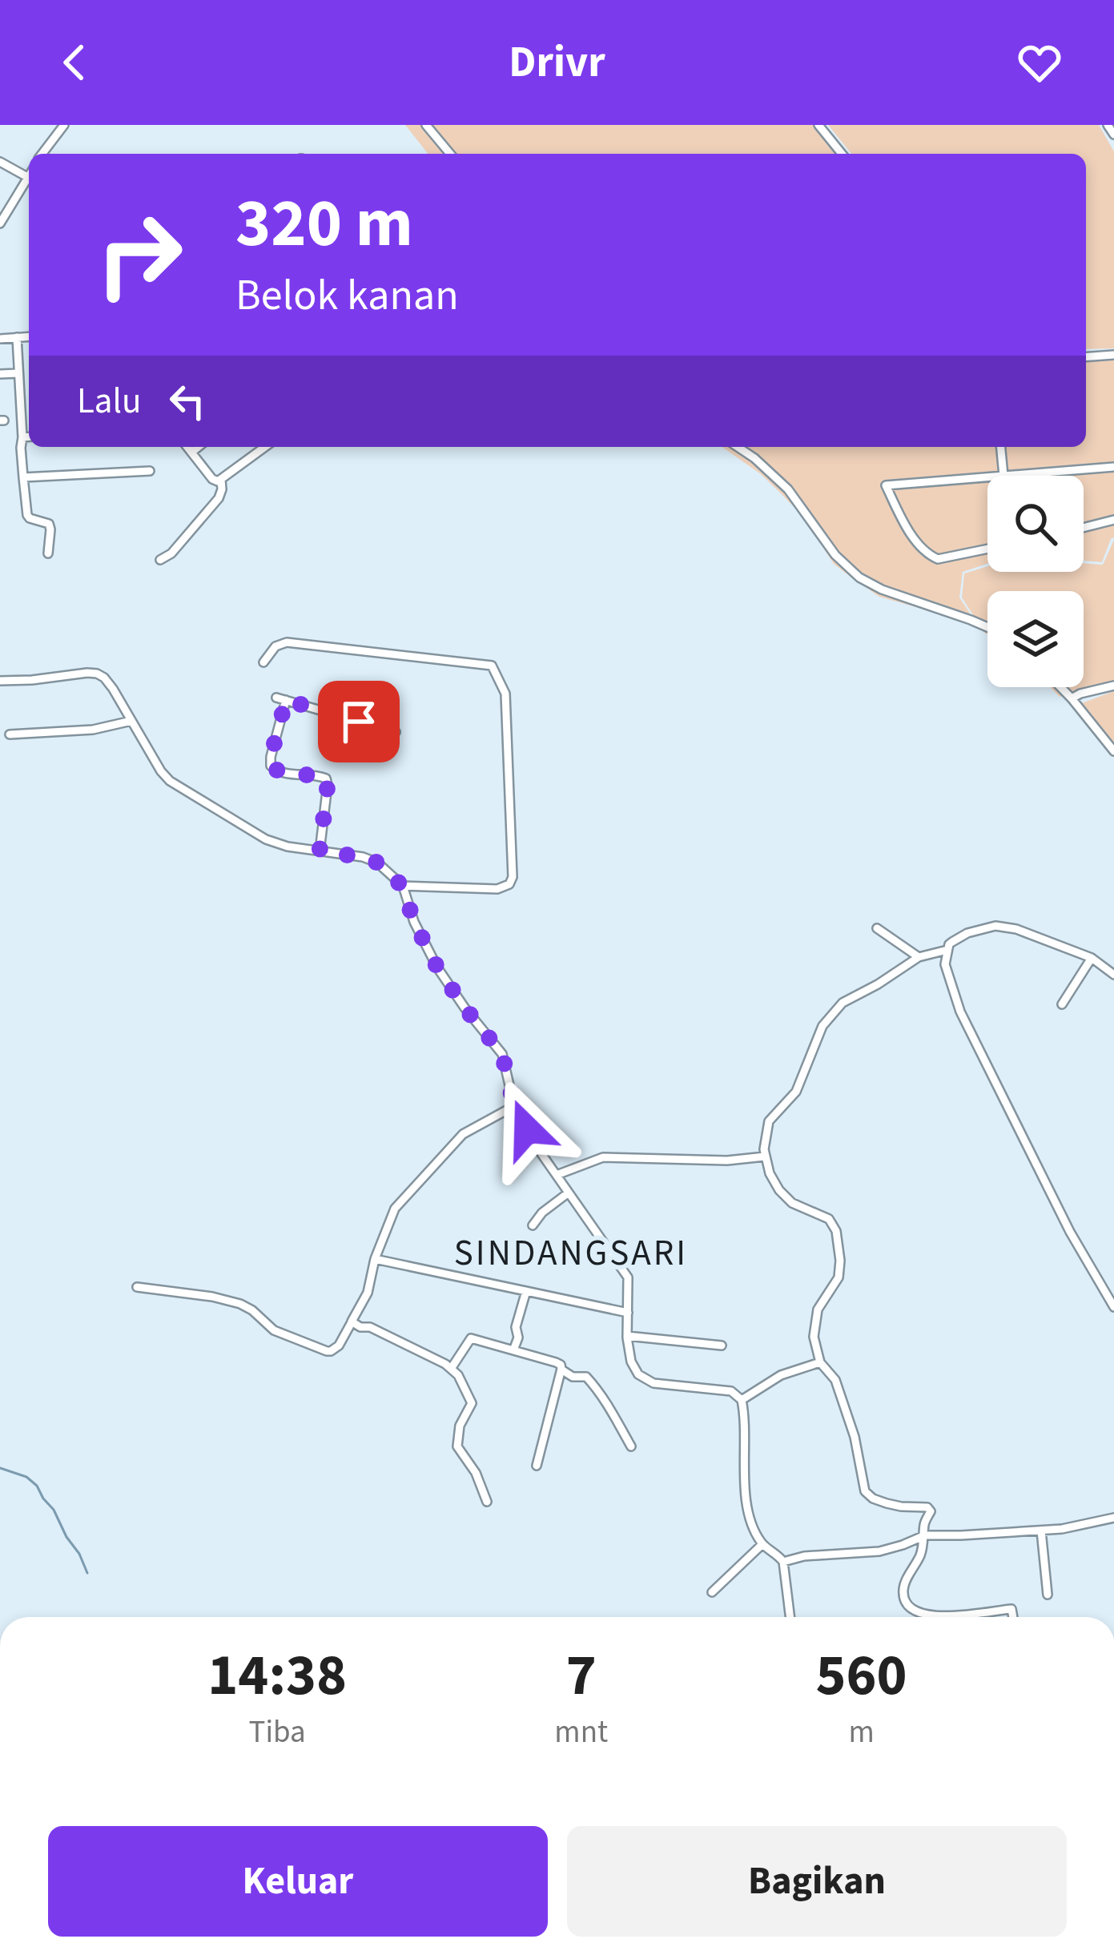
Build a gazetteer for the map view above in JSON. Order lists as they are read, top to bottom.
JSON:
{
  "districts": ["SINDANGSARI"],
  "page": {
    "header": "Drivr",
    "turn": ["320 m", "Belok kanan"],
    "then": "Lalu",
    "eta": [
      "14:38",
      "Tiba",
      "7",
      "mnt",
      "560",
      "m"
    ],
    "buttons": ["Keluar", "Bagikan"]
  }
}
